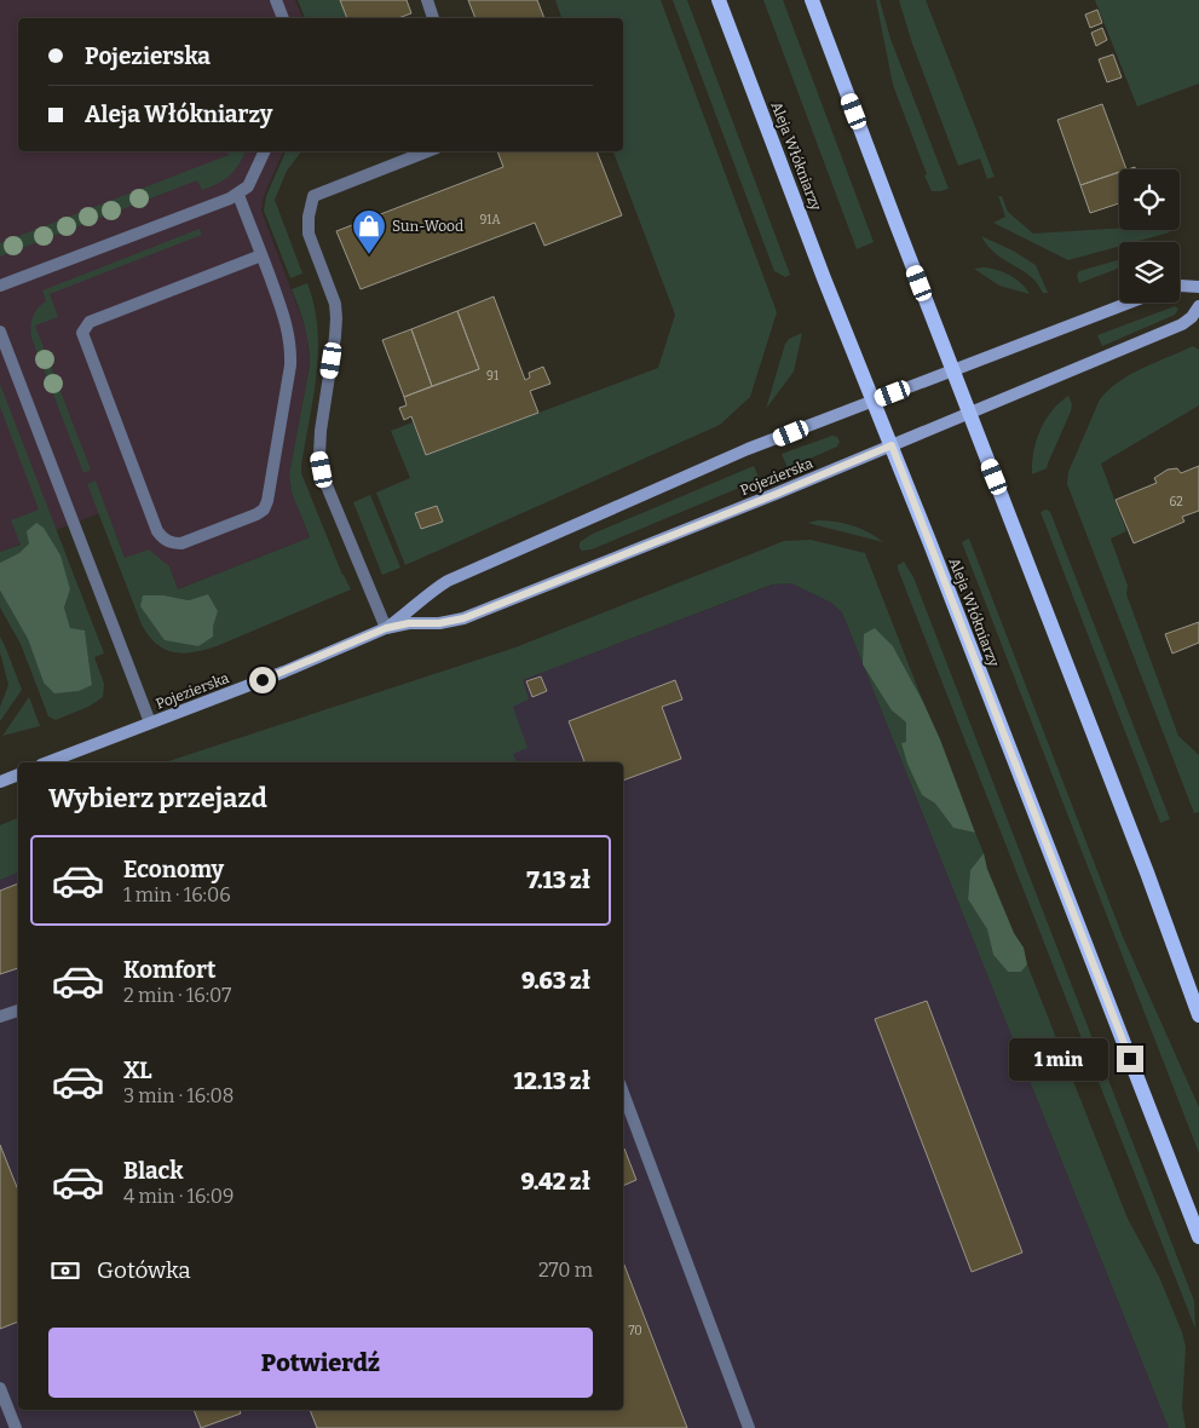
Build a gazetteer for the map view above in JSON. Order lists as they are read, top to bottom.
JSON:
{
  "streets": {
    "main road": ["Aleja Włókniarzy"],
    "street": ["Pojezierska"]
  },
  "crossings": [
    ["Aleja Włókniarzy", "Pojezierska"]
  ],
  "places": {
    "shop": ["Sun-Wood"]
  },
  "house_numbers": [
    "91A",
    "91",
    "62",
    "70"
  ],
  "page": {
    "banner": ["Pojezierska", "Aleja Włókniarzy"],
    "heading": "Wybierz przejazd",
    "list": [
      {
        "name": "Economy",
        "note": "1 min · 16:06",
        "value": "7.13 zł"
      },
      {
        "name": "Komfort",
        "note": "2 min · 16:07",
        "value": "9.63 zł"
      },
      {
        "name": "XL",
        "note": "3 min · 16:08",
        "value": "12.13 zł"
      },
      {
        "name": "Black",
        "note": "4 min · 16:09",
        "value": "9.42 zł"
      }
    ],
    "bubble": "1 min",
    "pay": ["Gotówka", "270 m"],
    "buttons": "Potwierdź"
  }
}
